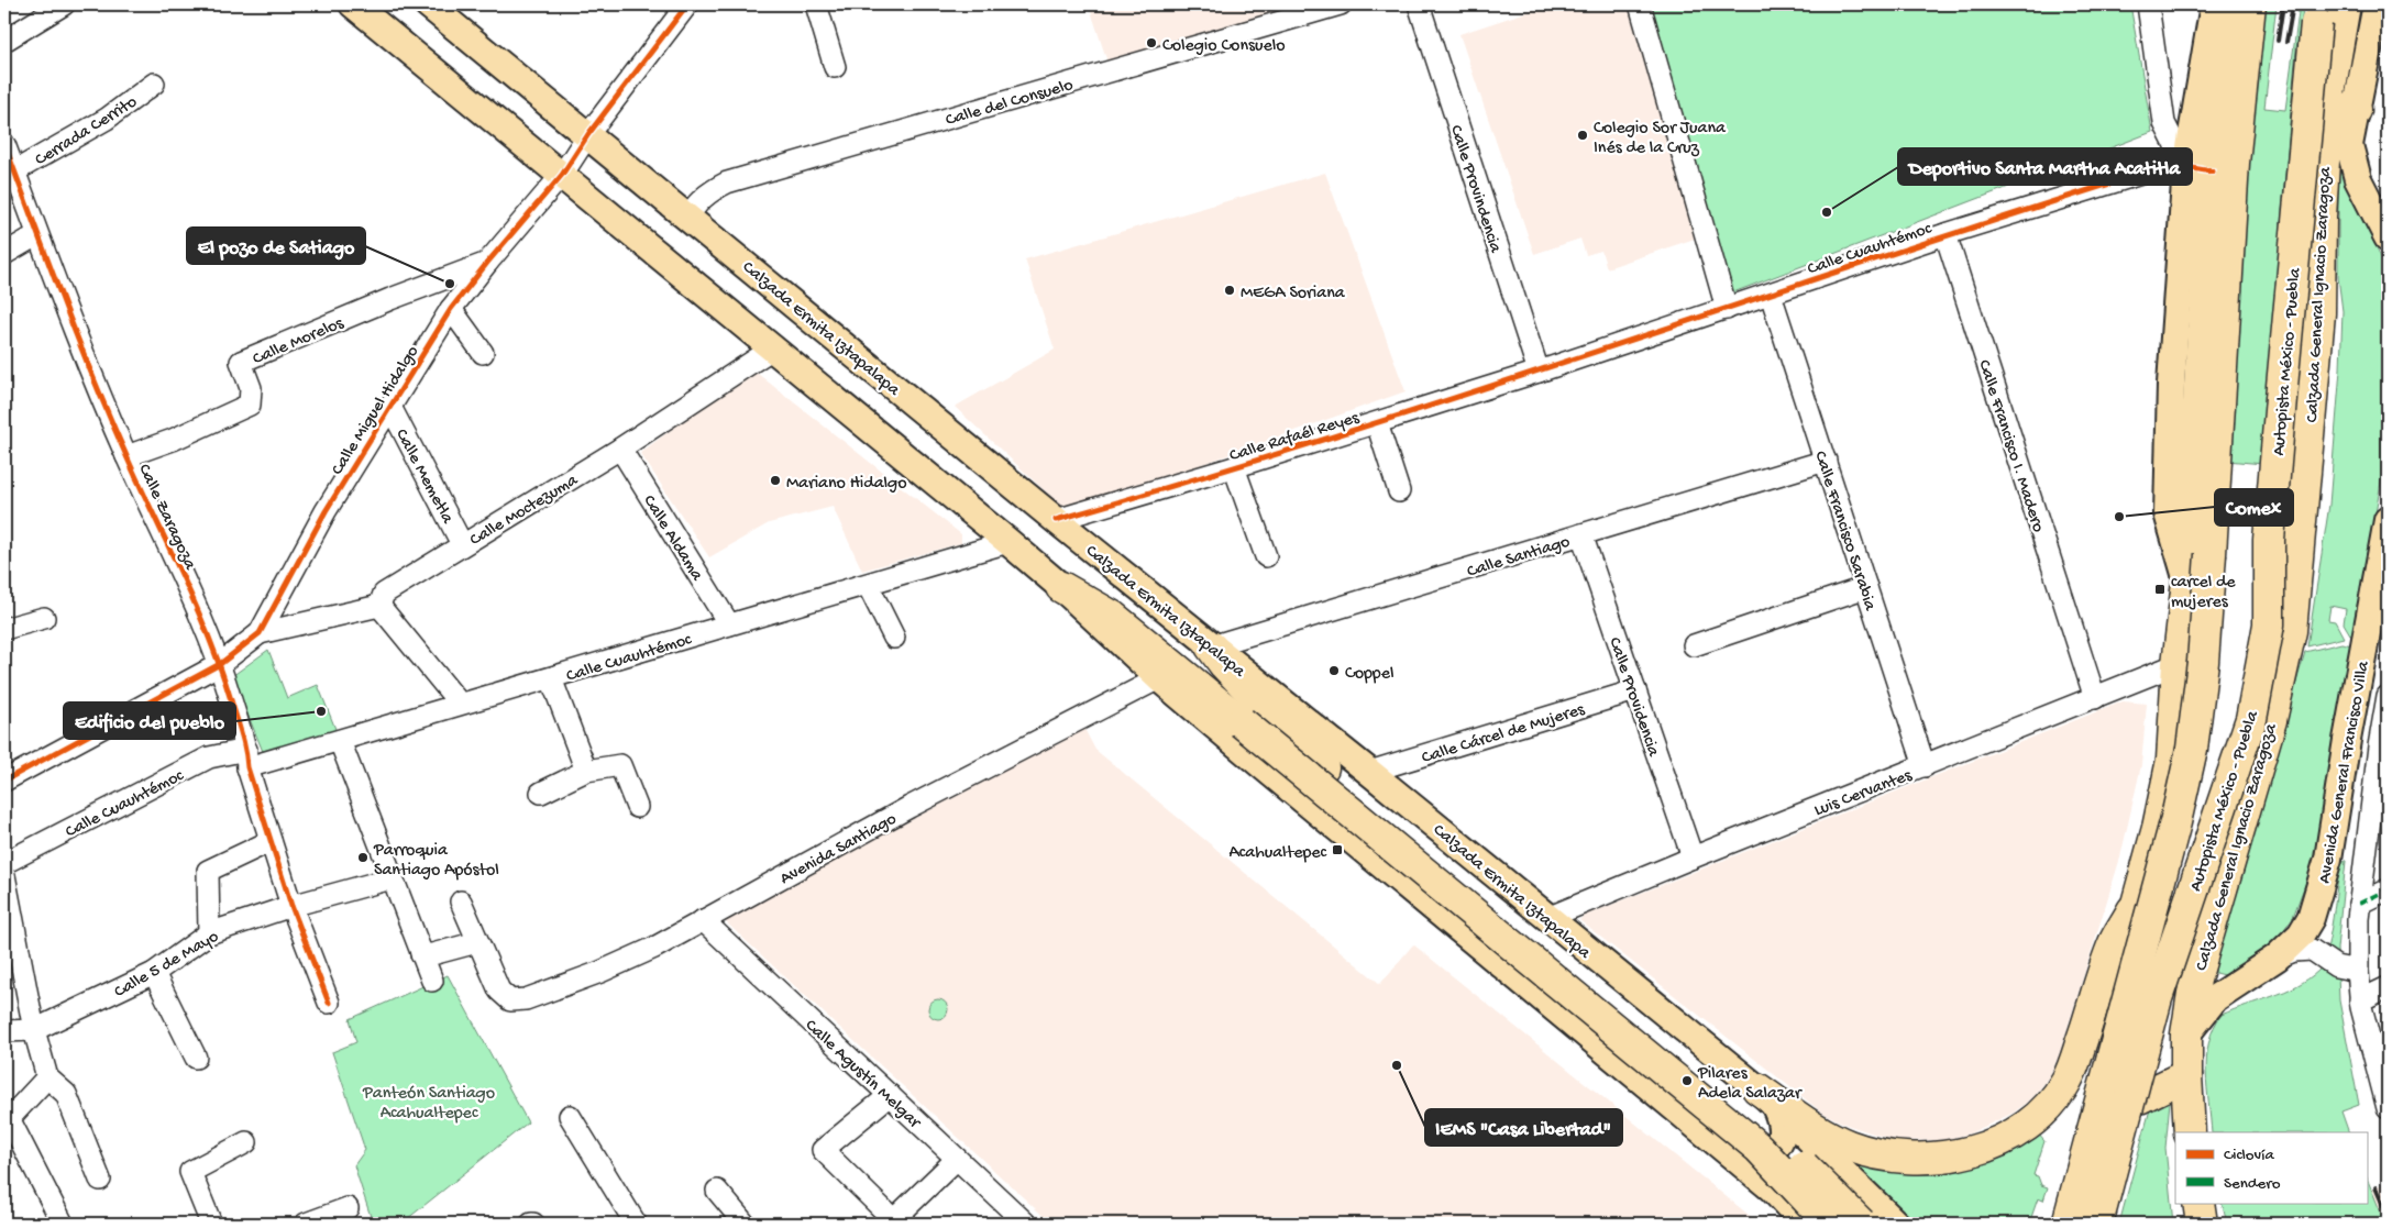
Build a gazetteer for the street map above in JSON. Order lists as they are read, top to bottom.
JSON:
{
  "streets": {
    "highway": ["Calzada General Ignacio Zaragoza", "Autopista México - Puebla"],
    "main road": ["Calzada Ermita Iztapalapa", "Avenida General Francisco Villa"],
    "street": [
      "Calle del Consuelo",
      "Cerrada Cerrito",
      "Calle Provindencia",
      "Calle Cuauhtémoc",
      "Calle Morelos",
      "Calle Miguel Hidalgo",
      "Calle Rafaél Reyes",
      "Calle Francisco I. Madero",
      "Calle Memetla",
      "Calle Moctezuma",
      "Calle Zaragoza",
      "Calle Francisco Sarabia",
      "Calle Aldama",
      "Calle Santiago",
      "Calle Providencia",
      "Calle Cárcel de Mujeres",
      "Luis Cervantes",
      "Avenida Santiago",
      "Calle 5 de Mayo",
      "Calle Agustín Melgar"
    ]
  },
  "crossings": [
    ["Calle del Consuelo", "Calzada Ermita Iztapalapa"],
    ["Cerrada Cerrito", "Calle Zaragoza"],
    ["Calle Provindencia", "Calle Cuauhtémoc"],
    ["Calle Provindencia", "Calle Rafaél Reyes"],
    ["Calle Cuauhtémoc", "Calle Rafaél Reyes"],
    ["Calle Cuauhtémoc", "Calle Francisco I. Madero"],
    ["Calle Cuauhtémoc", "Calle Zaragoza"],
    ["Calle Cuauhtémoc", "Calle Francisco Sarabia"],
    ["Calle Cuauhtémoc", "Calle Aldama"],
    ["Calzada General Ignacio Zaragoza", "Avenida General Francisco Villa"],
    ["Calzada Ermita Iztapalapa", "Calle Miguel Hidalgo"],
    ["Calzada Ermita Iztapalapa", "Calle Rafaél Reyes"],
    ["Calzada Ermita Iztapalapa", "Calle Santiago"],
    ["Calzada Ermita Iztapalapa", "Calle Cárcel de Mujeres"],
    ["Calzada Ermita Iztapalapa", "Luis Cervantes"],
    ["Calle Morelos", "Calle Miguel Hidalgo"],
    ["Calle Morelos", "Calle Zaragoza"],
    ["Calle Miguel Hidalgo", "Calle Memetla"],
    ["Calle Miguel Hidalgo", "Calle Zaragoza"],
    ["Calle Francisco I. Madero", "Luis Cervantes"],
    ["Calle Memetla", "Calle Moctezuma"],
    ["Calle Moctezuma", "Calle Aldama"],
    ["Calle Zaragoza", "Calle 5 de Mayo"],
    ["Calle Francisco Sarabia", "Calle Santiago"],
    ["Calle Francisco Sarabia", "Luis Cervantes"],
    ["Calle Santiago", "Calle Providencia"],
    ["Calle Providencia", "Calle Cárcel de Mujeres"],
    ["Calle Providencia", "Luis Cervantes"],
    ["Avenida Santiago", "Calle Agustín Melgar"]
  ],
  "parks": ["Panteón Santiago Acahualtepec"],
  "places": {
    "other": [
      "Colegio Consuelo",
      "Colegio Sor Juana Inés de la Cruz",
      "Deportivo Santa Martha Acatitla",
      "El pozo de Satiago",
      "MEGA Soriana",
      "Mariano Hidalgo",
      "Comex",
      "Coppel",
      "Edificio del pueblo",
      "Parroquia Santiago Apóstol",
      "IEMS \"Casa Libertad\"",
      "Pilares Adela Salazar"
    ],
    "transit": ["carcel de mujeres", "Acahualtepec"]
  },
  "legend": ["Ciclovía", "Sendero"]
}
